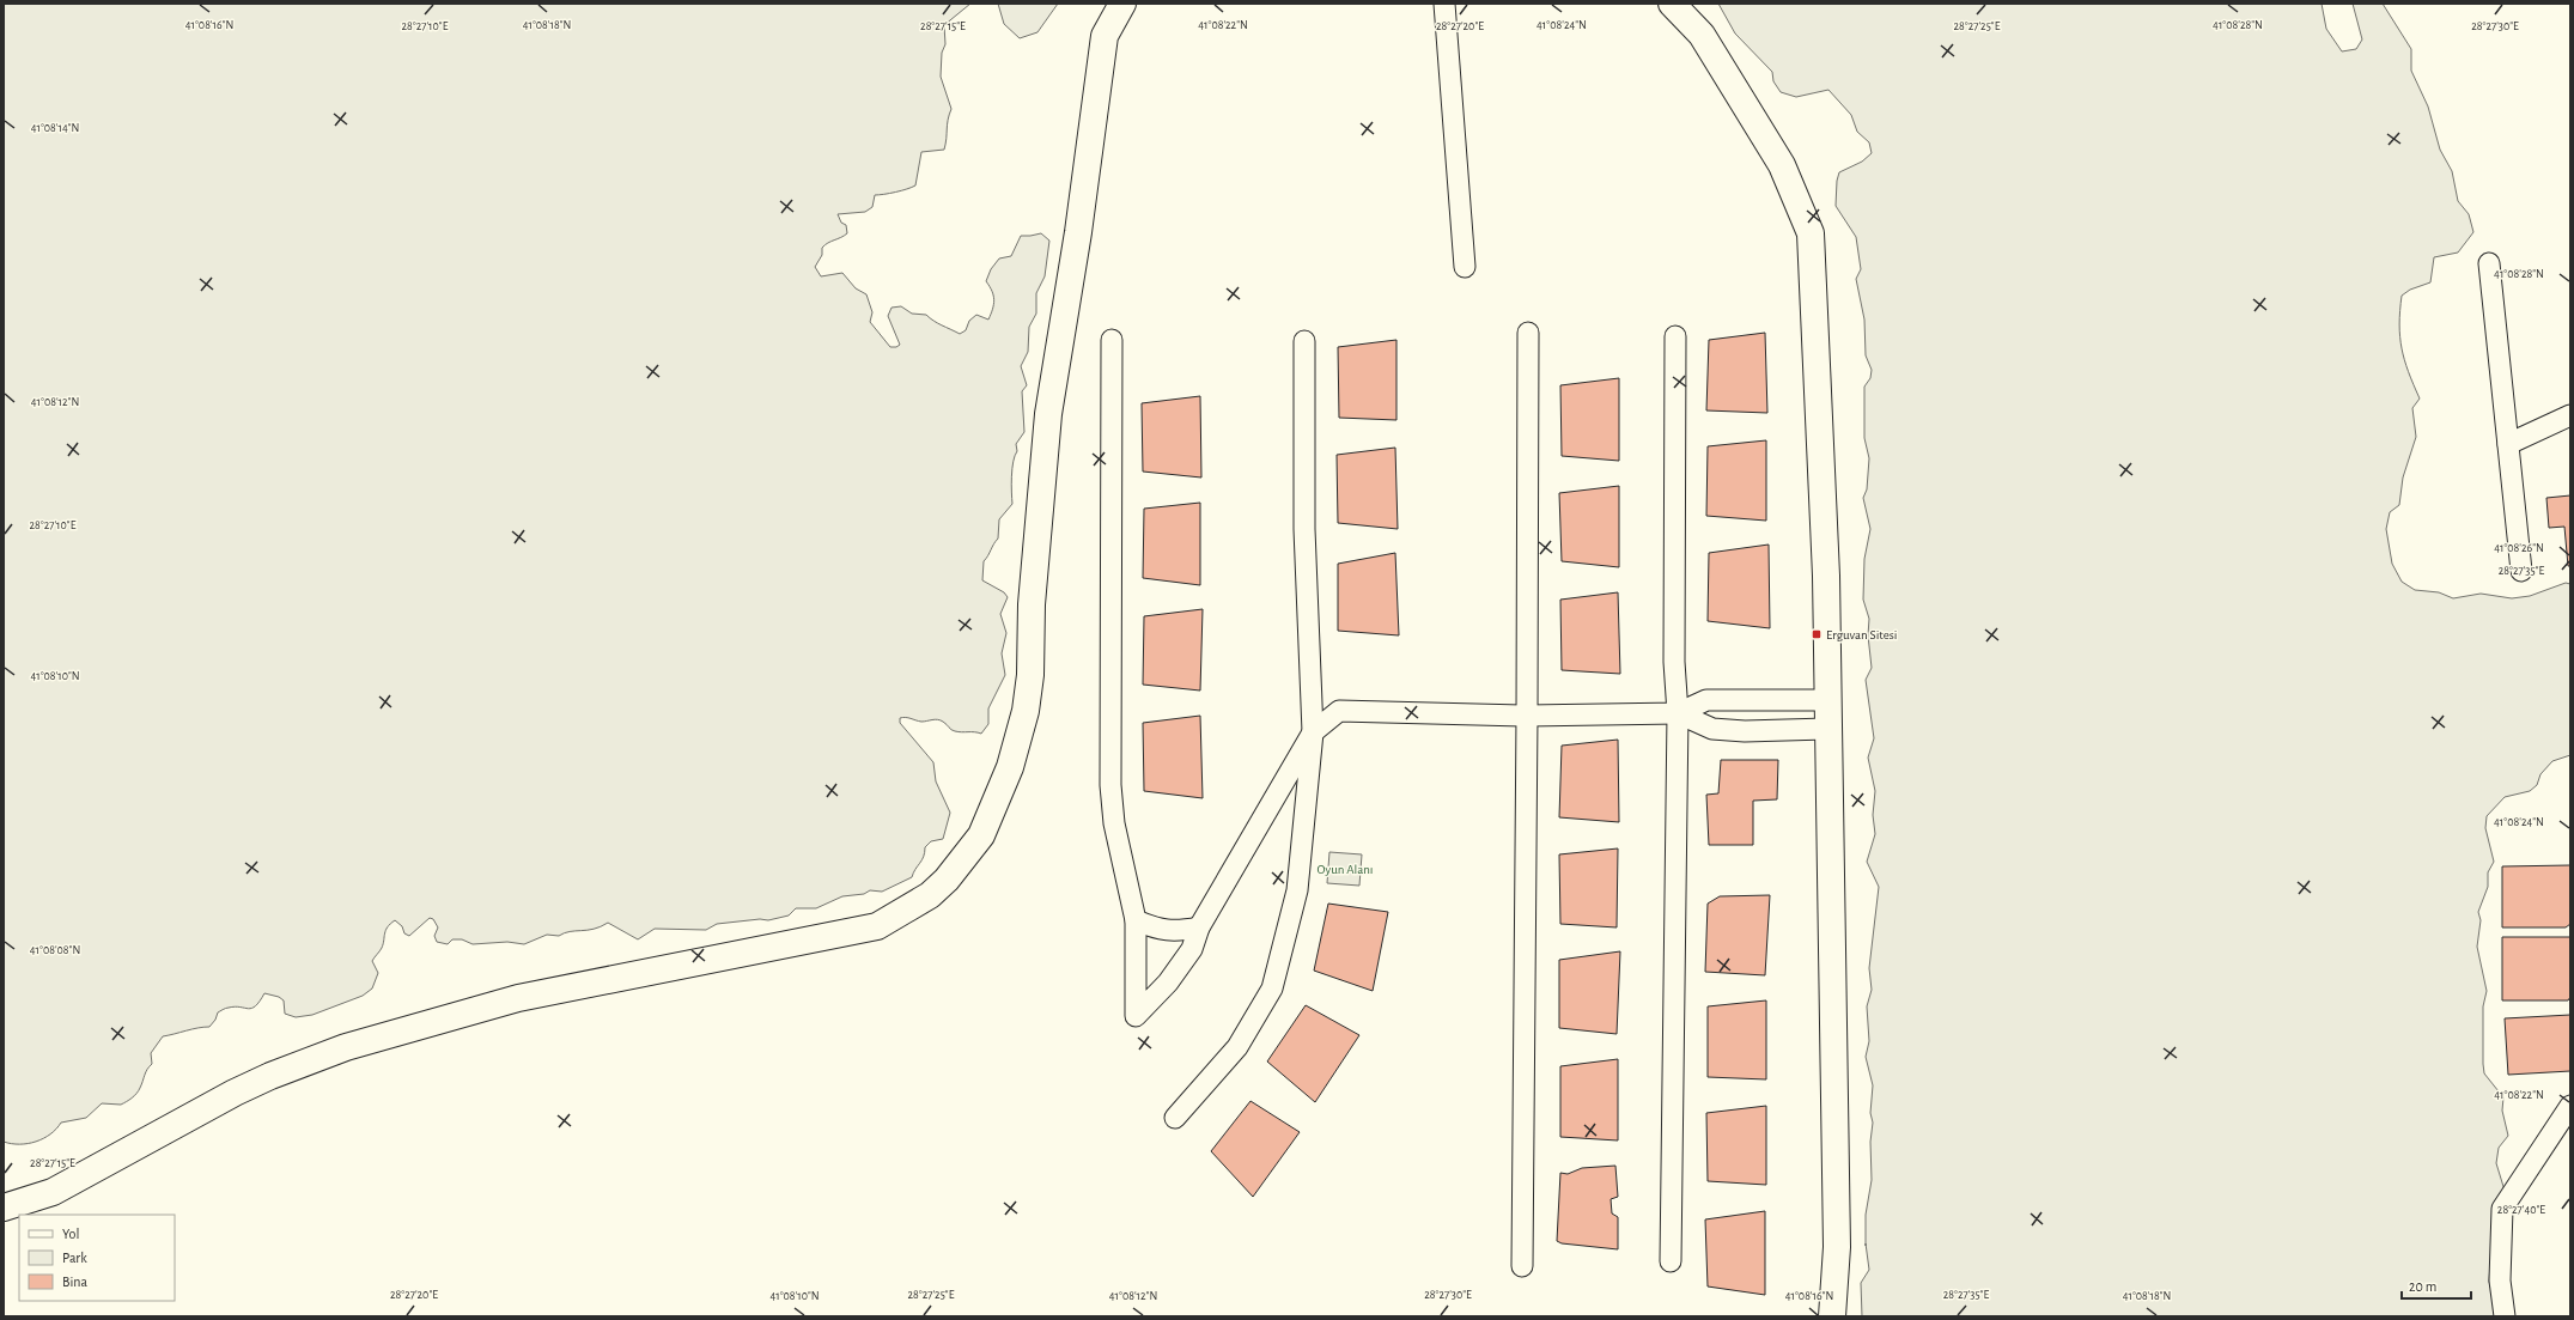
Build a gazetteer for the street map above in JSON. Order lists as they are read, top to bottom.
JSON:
{
  "parks": ["Oyun Alanı"],
  "places": {
    "transit": ["Erguvan Sitesi"]
  },
  "legend": ["Yol", "Park", "Bina"],
  "scale_bar": "20 m",
  "coordinates": [
    "41°08'16\"N",
    "41°08'18\"N",
    "41°08'22\"N",
    "41°08'24\"N",
    "41°08'28\"N",
    "28°27'10\"E",
    "28°27'20\"E",
    "28°27'15\"E",
    "28°27'25\"E",
    "28°27'30\"E",
    "41°08'14\"N",
    "41°08'12\"N",
    "41°08'26\"N",
    "28°27'35\"E",
    "41°08'10\"N",
    "41°08'08\"N",
    "28°27'40\"E"
  ]
}
